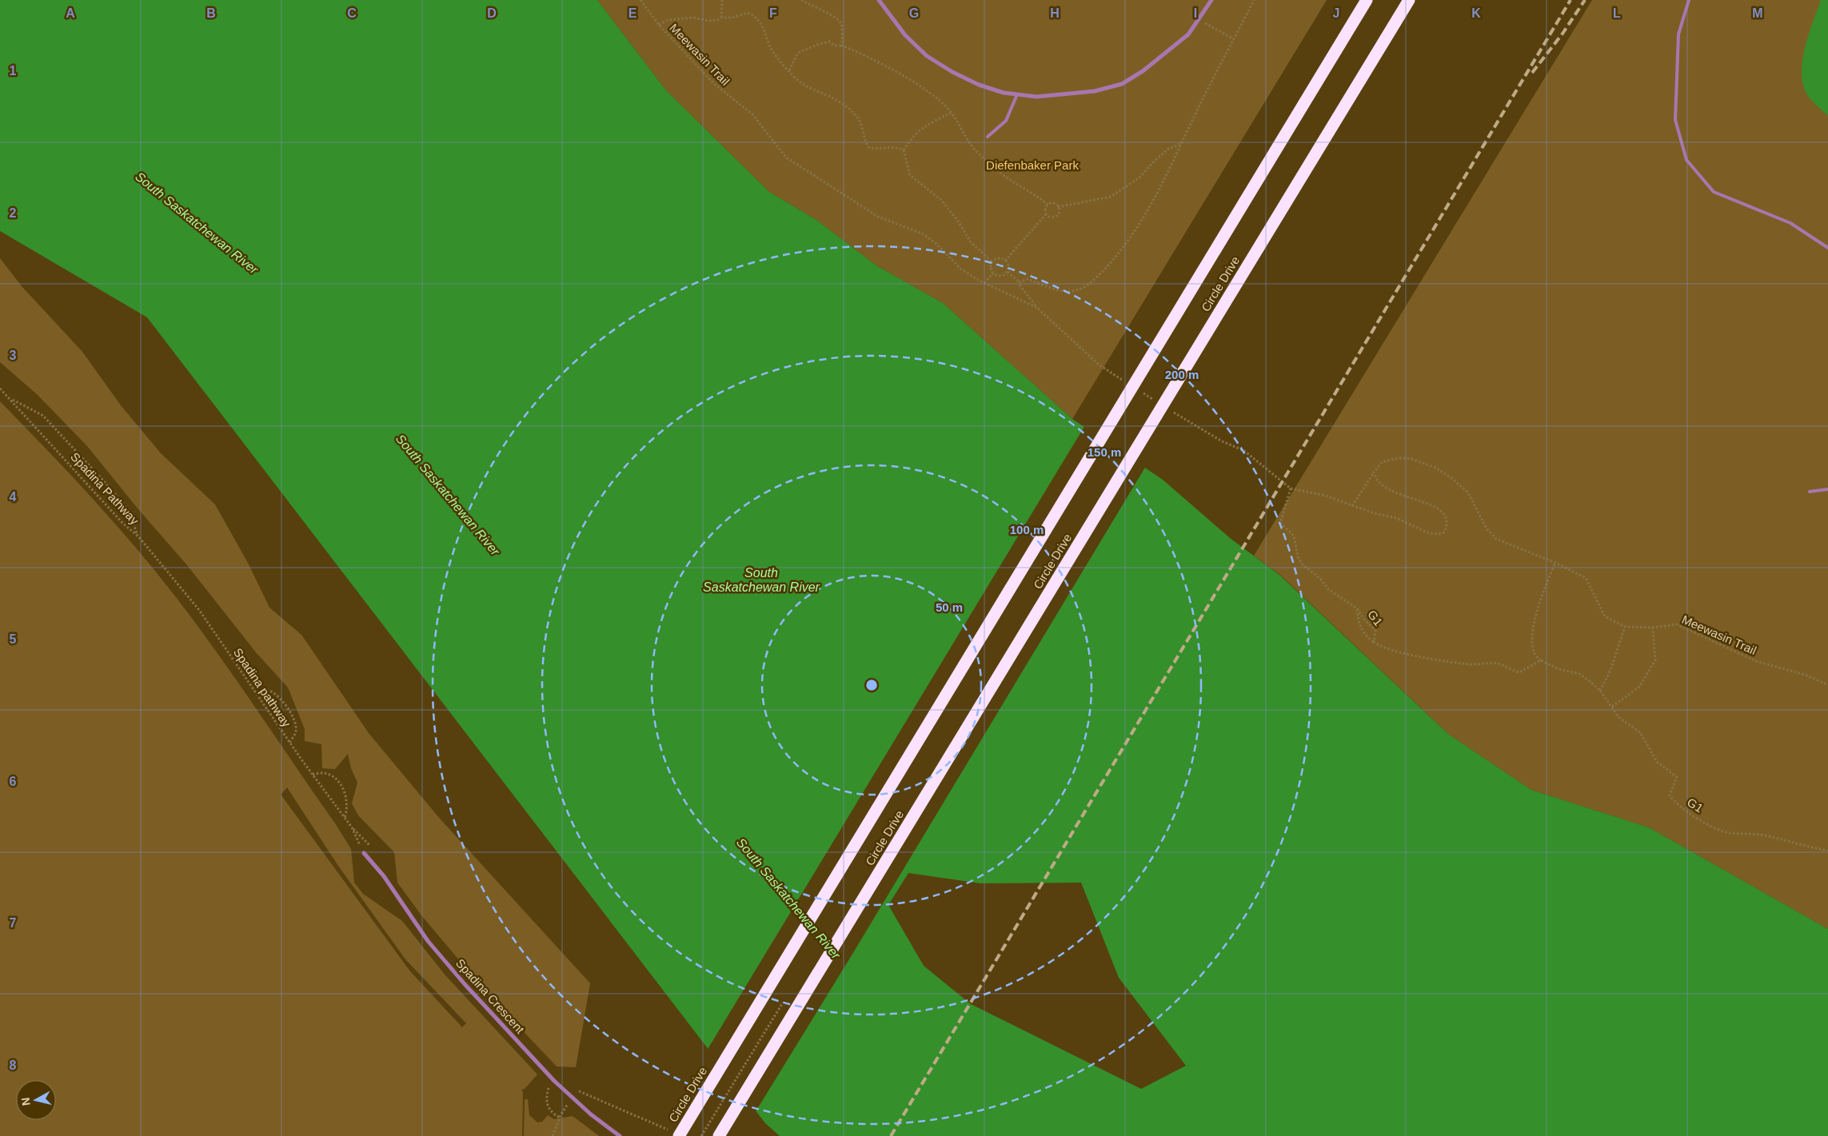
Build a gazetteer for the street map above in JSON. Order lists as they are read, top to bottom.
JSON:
{
  "streets": {
    "highway": ["Circle Drive"],
    "street": ["Spadina Crescent"],
    "path": [
      "Meewasin Trail",
      "Spadina Pathway",
      "G1",
      "Spadina pathway"
    ]
  },
  "crossings": [
    ["Spadina Pathway", "Spadina pathway"],
    ["Spadina pathway", "Spadina Crescent"]
  ],
  "water": ["South Saskatchewan River"],
  "parks": ["Diefenbaker Park"],
  "north": "left",
  "grid": {
    "columns": [
      "A",
      "B",
      "C",
      "D",
      "E",
      "F",
      "G",
      "H",
      "I",
      "J",
      "K",
      "L",
      "M"
    ],
    "rows": [
      "1",
      "2",
      "3",
      "4",
      "5",
      "6",
      "7",
      "8"
    ]
  },
  "rings": [
    "200 m",
    "150 m",
    "100 m",
    "50 m"
  ]
}
